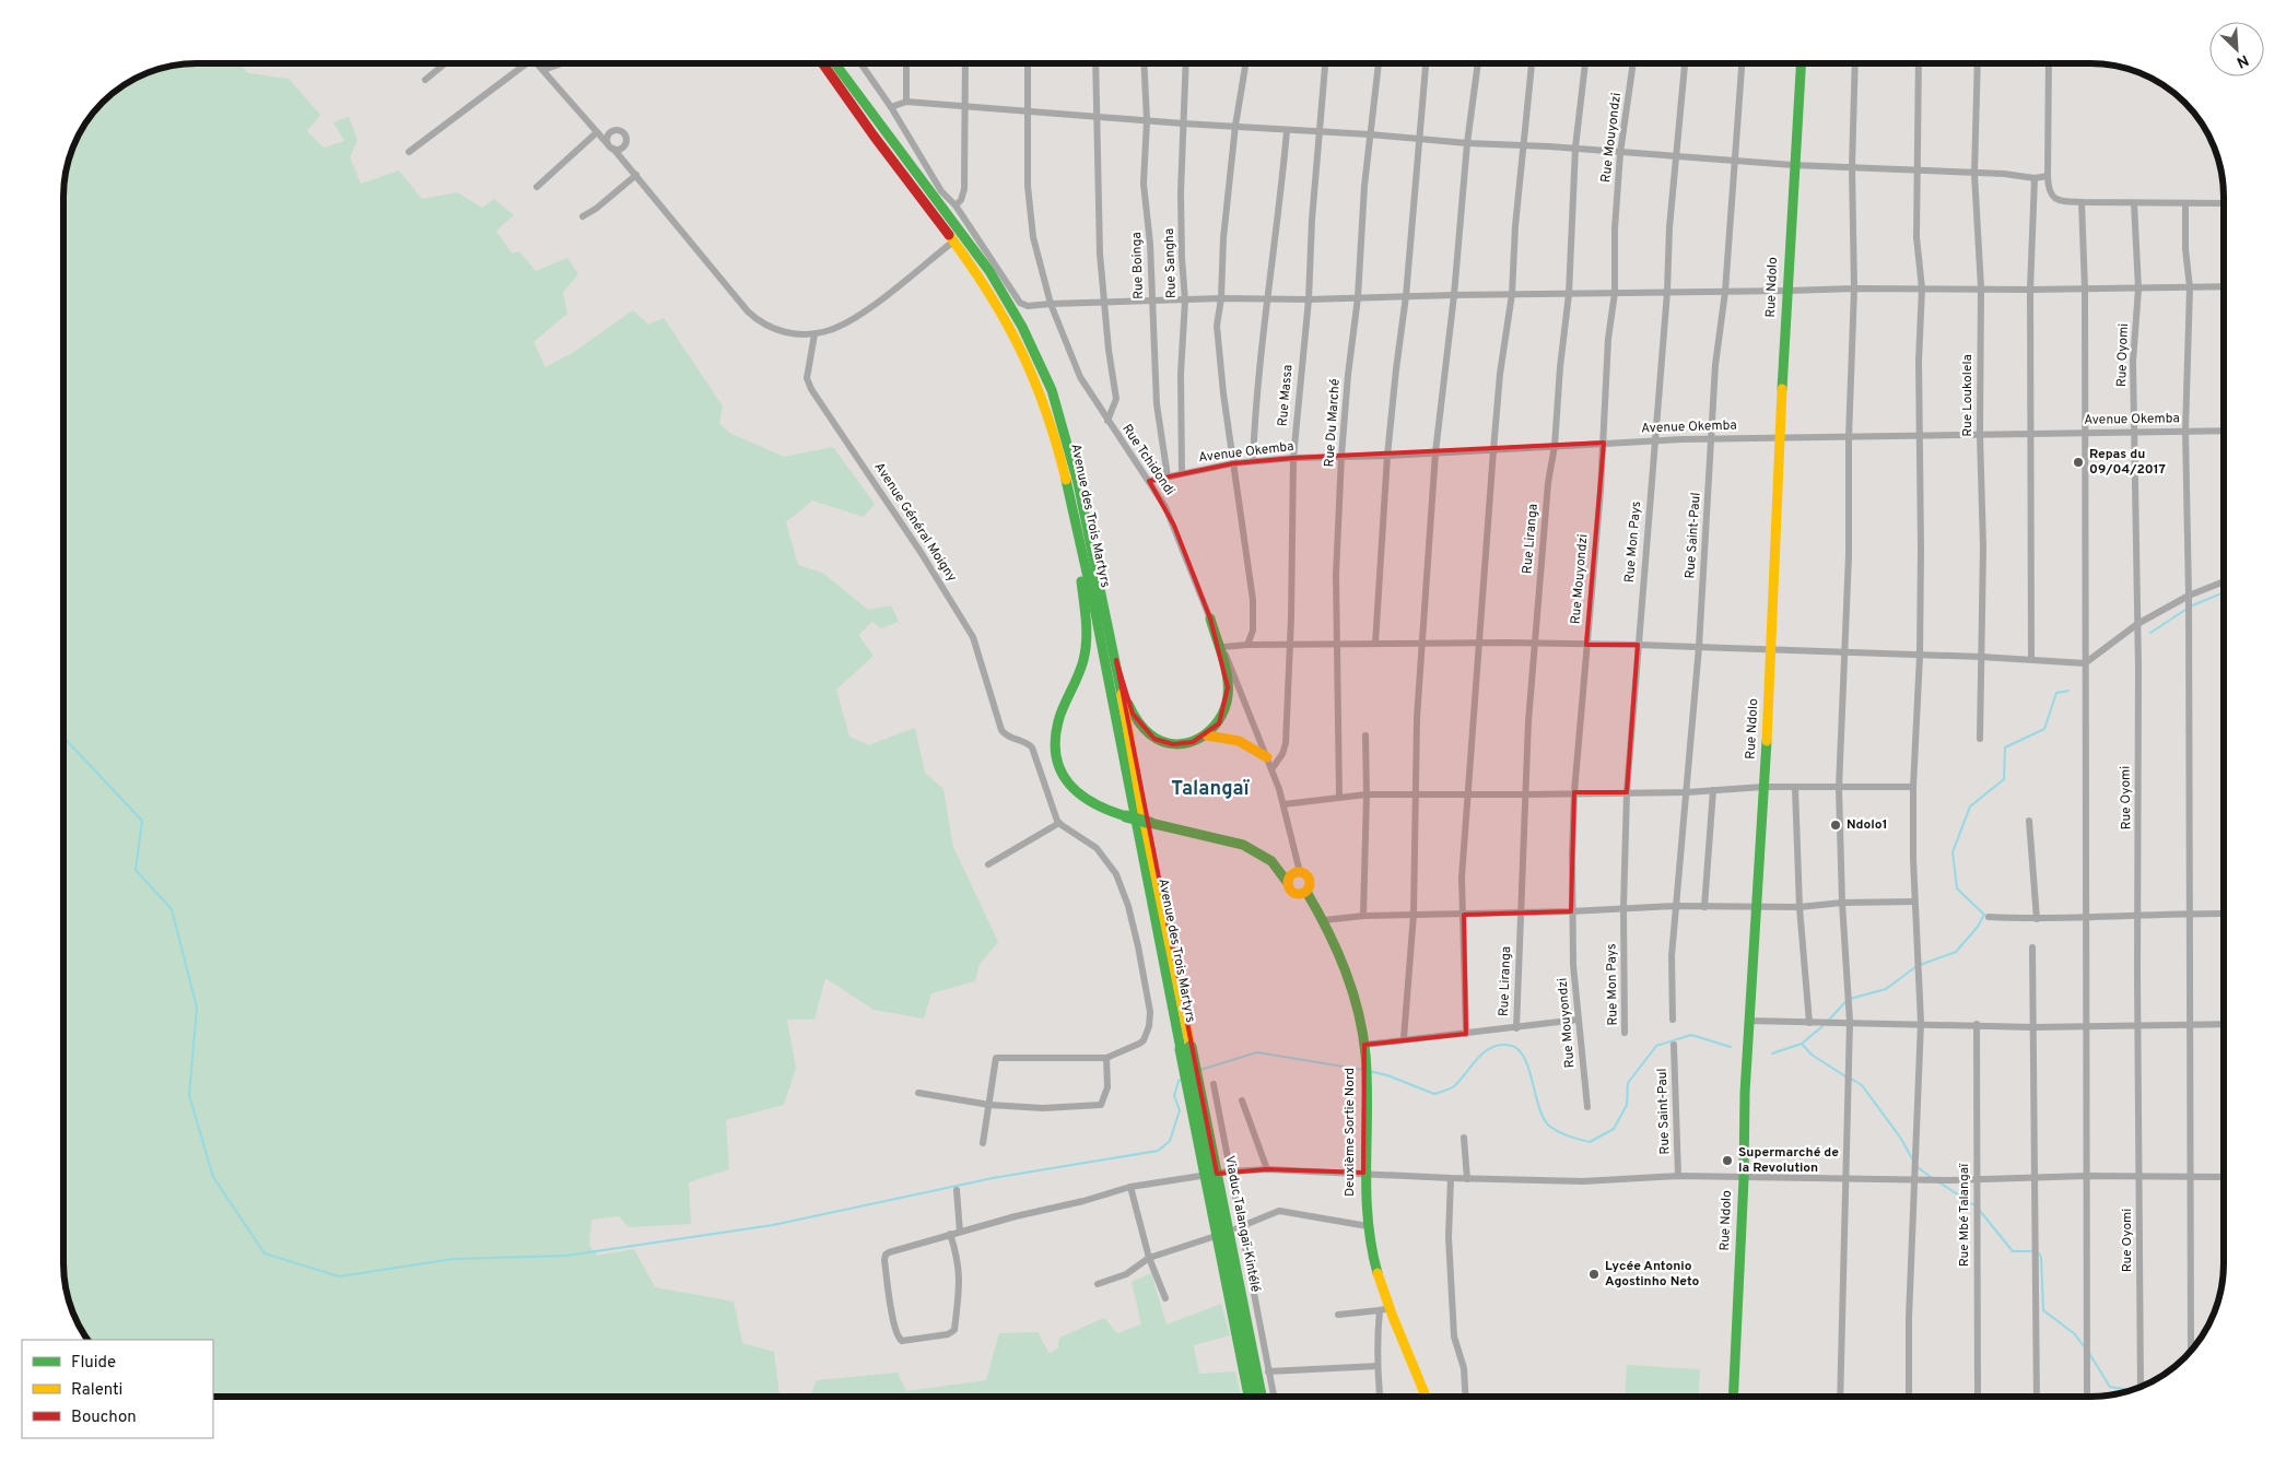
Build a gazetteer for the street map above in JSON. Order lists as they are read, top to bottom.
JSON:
{
  "streets": {
    "main road": [
      "Rue Ndolo",
      "Avenue des Trois Martyrs",
      "Deuxième Sortie Nord",
      "Viaduc Talangaï-Kintélé"
    ],
    "street": [
      "Rue Mouyondzi",
      "Rue Sangha",
      "Rue Boinga",
      "Rue Oyomi",
      "Rue Massa",
      "Rue Loukolela",
      "Avenue Okemba",
      "Rue Du Marché",
      "Rue Tchidondi",
      "Avenue Général Moigny",
      "Rue Saint-Paul",
      "Rue Liranga",
      "Rue Mon Pays",
      "Rue Mbé Talangaï"
    ]
  },
  "crossings": [
    ["Rue Mouyondzi", "Avenue Okemba"],
    ["Rue Sangha", "Avenue Okemba"],
    ["Rue Boinga", "Avenue Okemba"],
    ["Rue Ndolo", "Avenue Okemba"],
    ["Rue Oyomi", "Avenue Okemba"],
    ["Rue Massa", "Avenue Okemba"],
    ["Rue Massa", "Rue Tchidondi"],
    ["Rue Loukolela", "Avenue Okemba"],
    ["Avenue Okemba", "Rue Du Marché"],
    ["Avenue Okemba", "Rue Tchidondi"],
    ["Avenue Okemba", "Rue Saint-Paul"],
    ["Avenue Okemba", "Rue Liranga"],
    ["Avenue Okemba", "Rue Mon Pays"],
    ["Rue Tchidondi", "Deuxième Sortie Nord"],
    ["Avenue des Trois Martyrs", "Viaduc Talangaï-Kintélé"]
  ],
  "districts": ["Talangaï"],
  "places": [
    "Repas du 09/04/2017",
    "Ndolo1",
    "Supermarché de la Revolution",
    "Lycée Antonio Agostinho Neto"
  ],
  "legend": ["Fluide", "Ralenti", "Bouchon"],
  "north": "bottom right"
}
